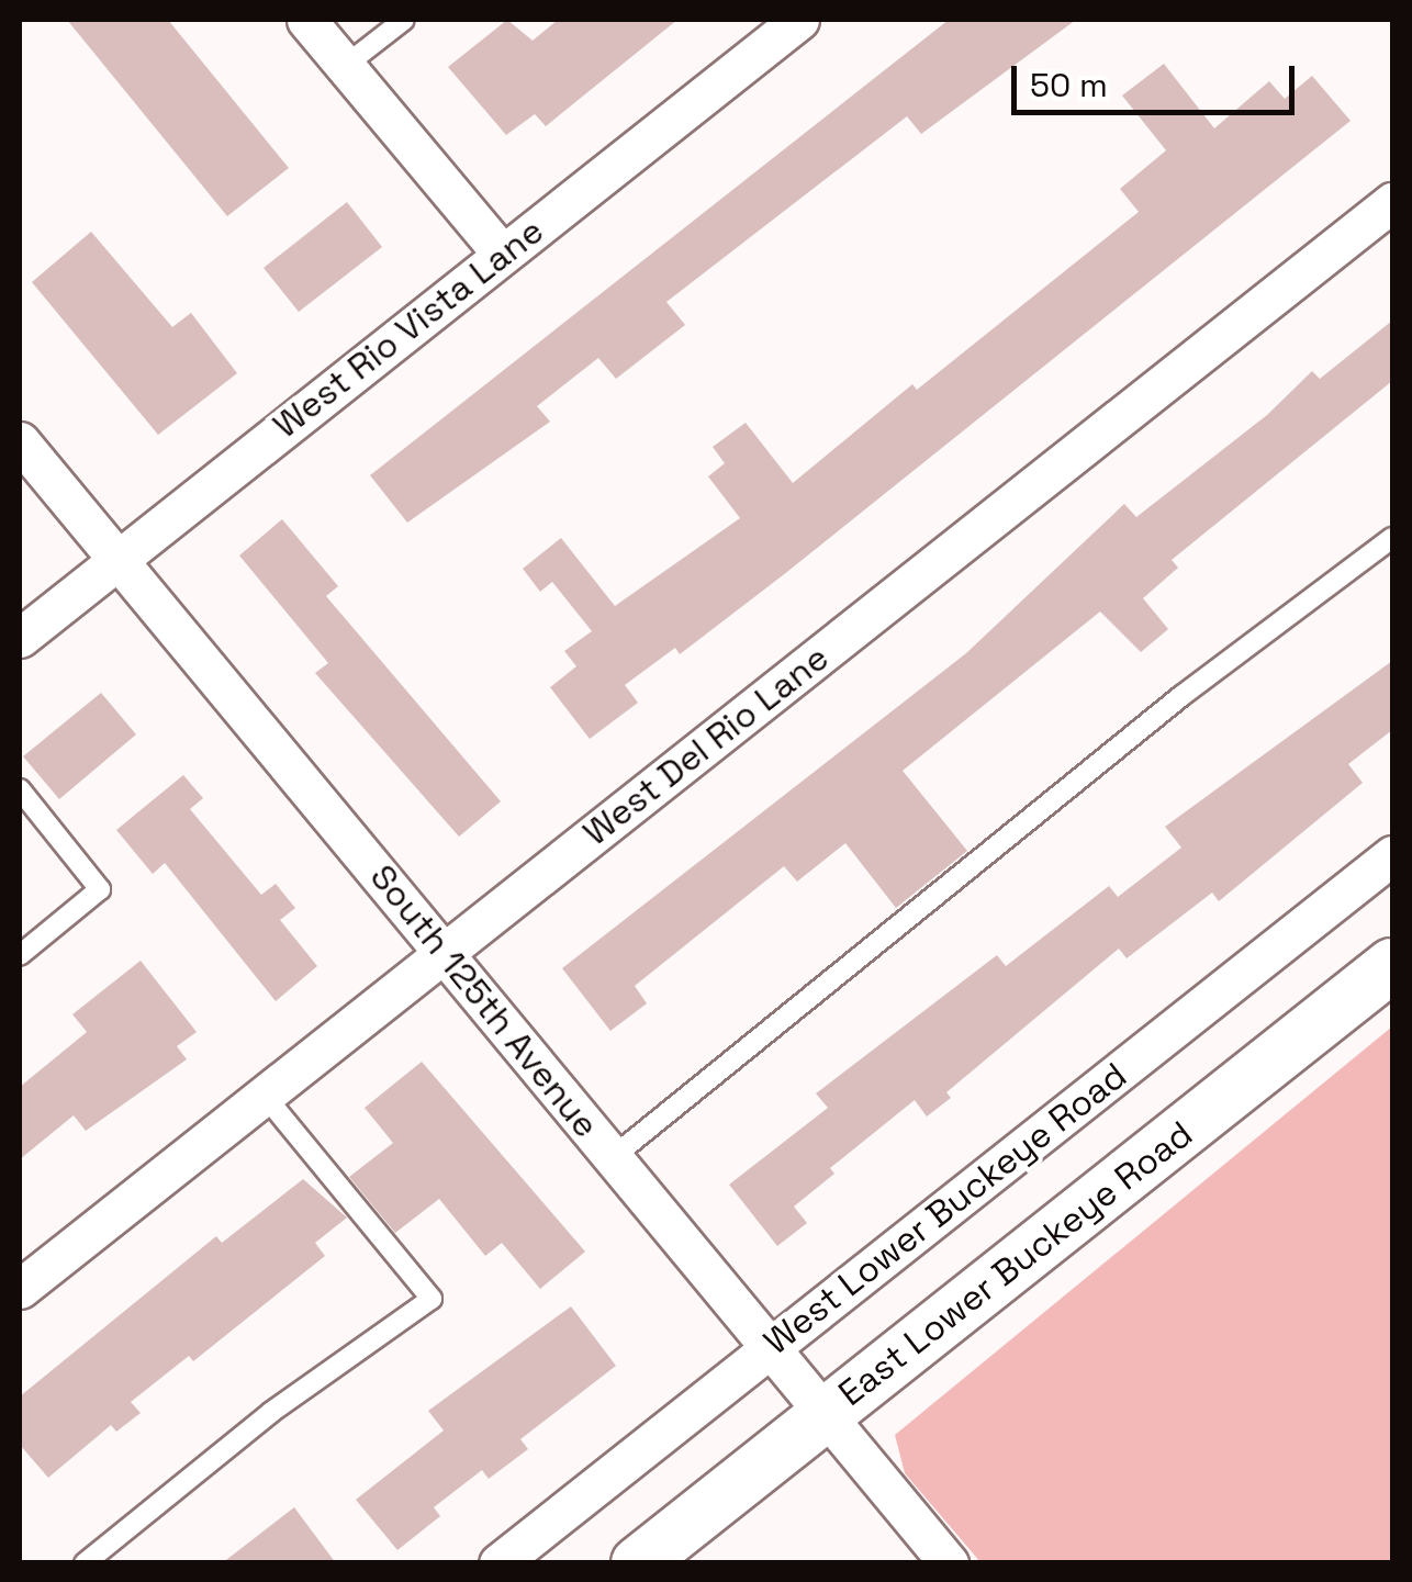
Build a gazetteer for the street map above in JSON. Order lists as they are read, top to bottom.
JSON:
{
  "streets": {
    "main road": ["East Lower Buckeye Road"],
    "street": [
      "West Rio Vista Lane",
      "West Del Rio Lane",
      "South 125th Avenue",
      "West Lower Buckeye Road"
    ]
  },
  "crossings": [
    ["West Rio Vista Lane", "South 125th Avenue"],
    ["West Del Rio Lane", "South 125th Avenue"],
    ["South 125th Avenue", "West Lower Buckeye Road"],
    ["South 125th Avenue", "East Lower Buckeye Road"]
  ],
  "scale_bar": "50 m"
}
